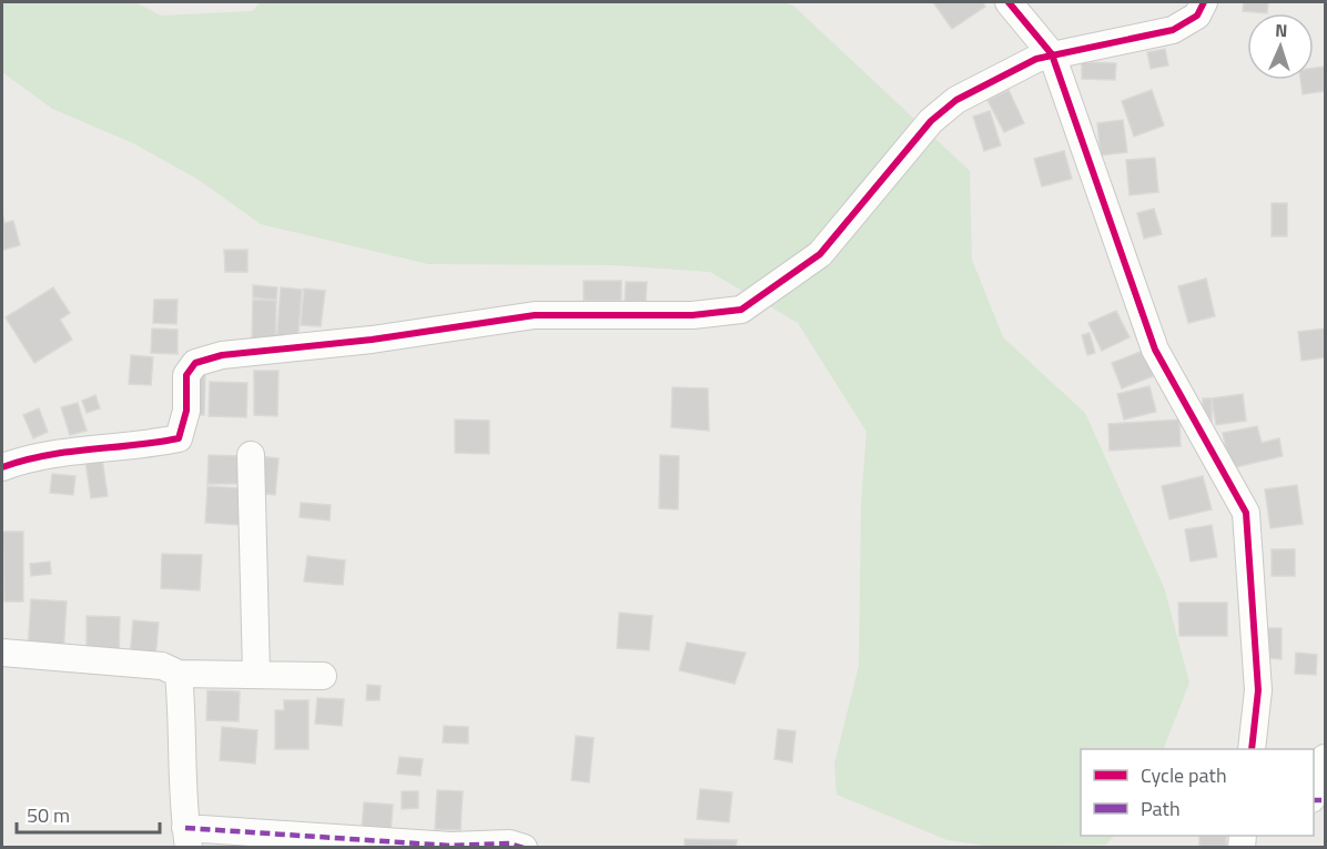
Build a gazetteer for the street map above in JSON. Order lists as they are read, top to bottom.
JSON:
{
  "legend": ["Cycle path", "Path"],
  "scale_bar": "50 m",
  "north": "top"
}
